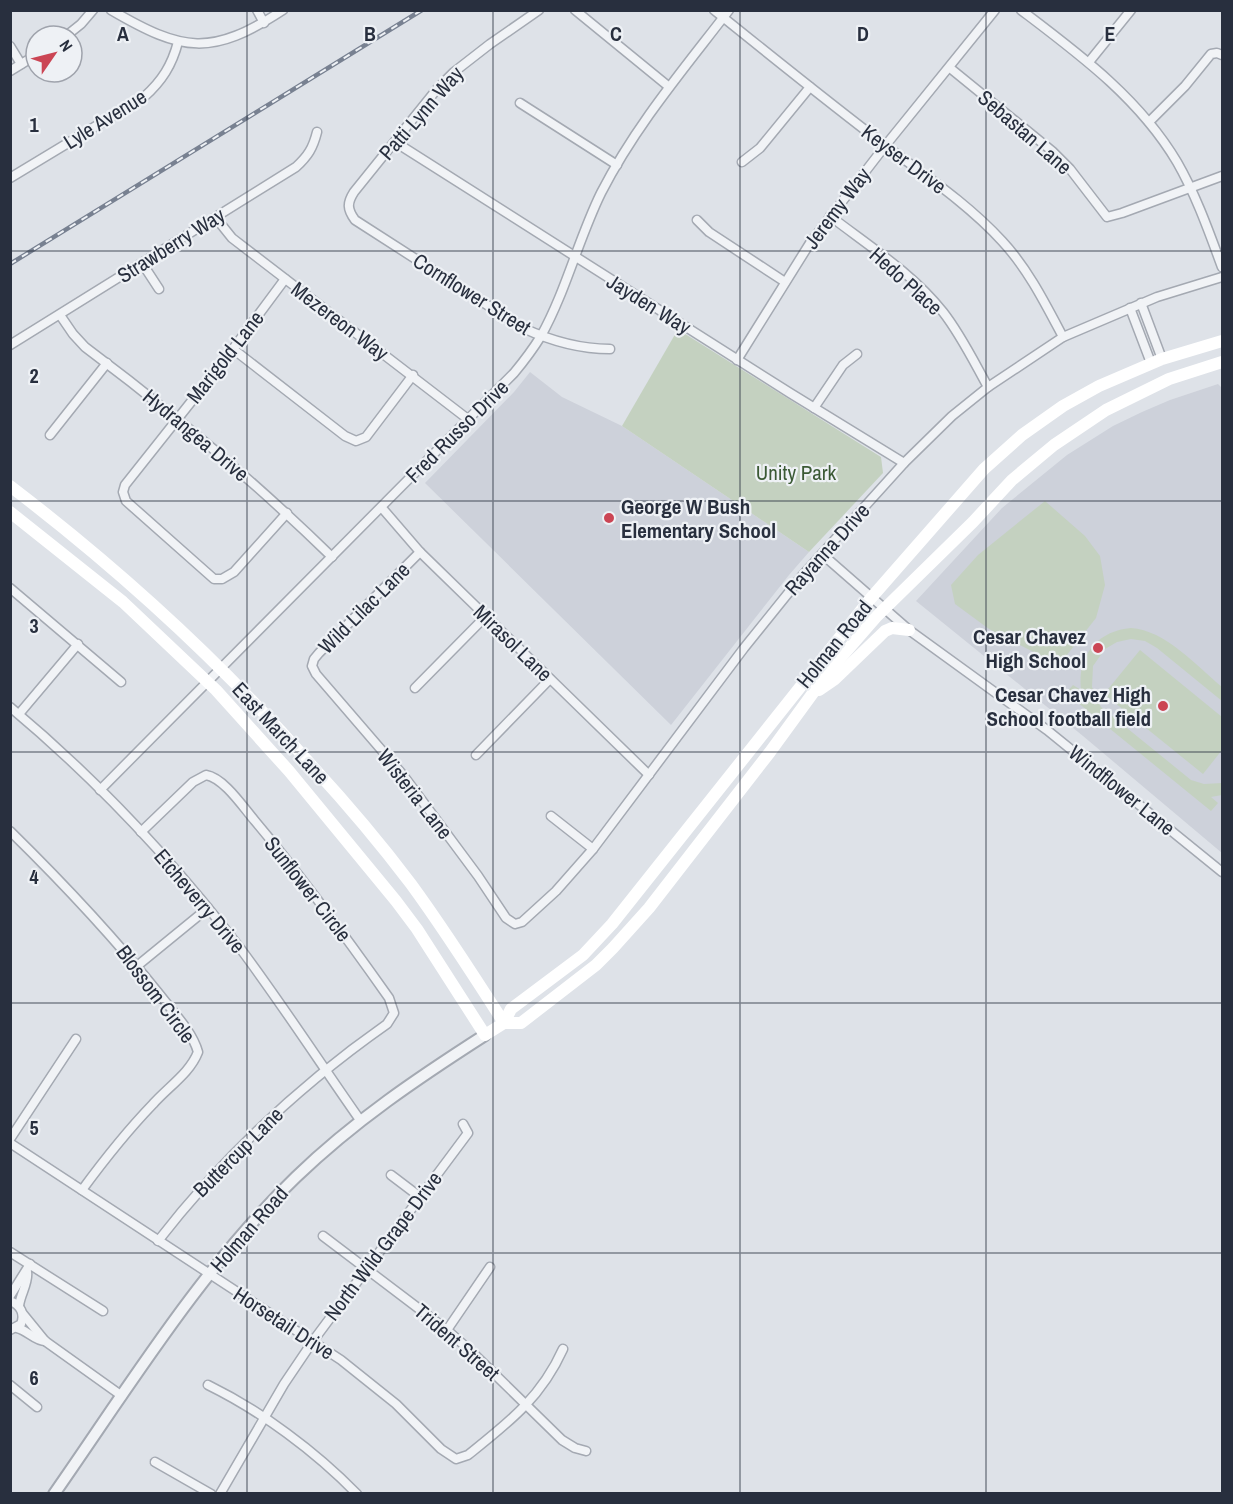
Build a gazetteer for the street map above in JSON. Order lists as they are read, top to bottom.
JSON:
{
  "streets": {
    "main road": ["Holman Road", "East March Lane"],
    "street": [
      "Patti Lynn Way",
      "Lyle Avenue",
      "Sebastan Lane",
      "Keyser Drive",
      "Jeremy Way",
      "Strawberry Way",
      "Hedo Place",
      "Cornflower Street",
      "Jayden Way",
      "Mezereon Way",
      "Marigold Lane",
      "Fred Russo Drive",
      "Hydrangea Drive",
      "Rayanna Drive",
      "Wild Lilac Lane",
      "Mirasol Lane",
      "Windflower Lane",
      "Wisteria Lane",
      "Sunflower Circle",
      "Etcheverry Drive",
      "Blossom Circle",
      "Buttercup Lane",
      "North Wild Grape Drive",
      "Horsetail Drive",
      "Trident Street"
    ]
  },
  "crossings": [
    ["Patti Lynn Way", "Cornflower Street"],
    ["Patti Lynn Way", "Jayden Way"],
    ["Sebastan Lane", "Jeremy Way"],
    ["Keyser Drive", "Jeremy Way"],
    ["Keyser Drive", "Fred Russo Drive"],
    ["Keyser Drive", "Rayanna Drive"],
    ["Jeremy Way", "Hedo Place"],
    ["Jeremy Way", "Jayden Way"],
    ["Strawberry Way", "Mezereon Way"],
    ["Strawberry Way", "Hydrangea Drive"],
    ["Hedo Place", "Rayanna Drive"],
    ["Cornflower Street", "Fred Russo Drive"],
    ["Jayden Way", "Fred Russo Drive"],
    ["Jayden Way", "Rayanna Drive"],
    ["Mezereon Way", "Marigold Lane"],
    ["Mezereon Way", "Fred Russo Drive"],
    ["Marigold Lane", "Hydrangea Drive"],
    ["Fred Russo Drive", "Hydrangea Drive"],
    ["Fred Russo Drive", "Mirasol Lane"],
    ["Fred Russo Drive", "East March Lane"],
    ["Fred Russo Drive", "Etcheverry Drive"],
    ["Rayanna Drive", "Mirasol Lane"],
    ["Rayanna Drive", "Windflower Lane"],
    ["Rayanna Drive", "Wisteria Lane"],
    ["Wild Lilac Lane", "Mirasol Lane"],
    ["Wild Lilac Lane", "Wisteria Lane"],
    ["Holman Road", "East March Lane"],
    ["Holman Road", "Windflower Lane"],
    ["Holman Road", "Etcheverry Drive"],
    ["Holman Road", "Horsetail Drive"],
    ["Sunflower Circle", "Etcheverry Drive"],
    ["Sunflower Circle", "Buttercup Lane"],
    ["Etcheverry Drive", "Buttercup Lane"],
    ["Blossom Circle", "Horsetail Drive"],
    ["Buttercup Lane", "Horsetail Drive"],
    ["North Wild Grape Drive", "Horsetail Drive"],
    ["North Wild Grape Drive", "Trident Street"],
    ["Horsetail Drive", "Trident Street"]
  ],
  "parks": ["Unity Park"],
  "places": ["George W Bush Elementary School", "Cesar Chavez High School", "Cesar Chavez High School football field"],
  "north": "top right",
  "grid": {
    "columns": [
      "A",
      "B",
      "C",
      "D",
      "E"
    ],
    "rows": [
      "1",
      "2",
      "3",
      "4",
      "5",
      "6"
    ]
  }
}
